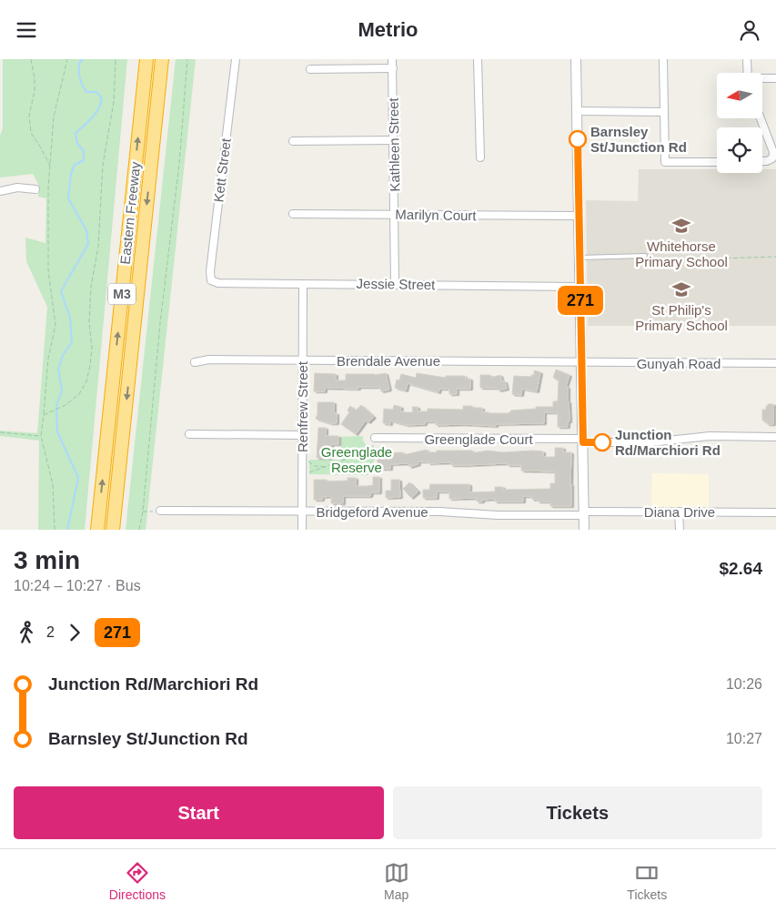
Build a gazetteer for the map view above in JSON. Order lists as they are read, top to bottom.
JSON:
{
  "streets": {
    "highway": ["Eastern Freeway", "M3"],
    "street": [
      "Kathleen Street",
      "Kett Street",
      "Marilyn Court",
      "Jessie Street",
      "Brendale Avenue",
      "Gunyah Road",
      "Renfrew Street",
      "Greenglade Court",
      "Bridgeford Avenue",
      "Diana Drive"
    ]
  },
  "crossings": [
    ["Kathleen Street", "Marilyn Court"],
    ["Kathleen Street", "Jessie Street"],
    ["Kett Street", "Jessie Street"],
    ["Jessie Street", "Renfrew Street"],
    ["Brendale Avenue", "Gunyah Road"],
    ["Brendale Avenue", "Renfrew Street"],
    ["Renfrew Street", "Bridgeford Avenue"],
    ["Bridgeford Avenue", "Diana Drive"]
  ],
  "parks": ["Greenglade Reserve"],
  "places": {
    "other": ["Barnsley St/Junction Rd", "Junction Rd/Marchiori Rd"],
    "school or university": ["Whitehorse Primary School", "St Philip's Primary School"]
  },
  "lines": ["bus line 271"],
  "north": "left",
  "page": {
    "header": "Metrio",
    "on_map": "271",
    "heading": ["3 min", "10:24 – 10:27 · Bus", "$2.64"],
    "legs": ["2", "271"],
    "list": [
      {
        "name": "Junction Rd/Marchiori Rd",
        "value": "10:26"
      },
      {
        "name": "Barnsley St/Junction Rd",
        "value": "10:27"
      }
    ],
    "buttons": ["Start", "Tickets"],
    "tabs": ["Directions", "Map", "Tickets"]
  }
}
